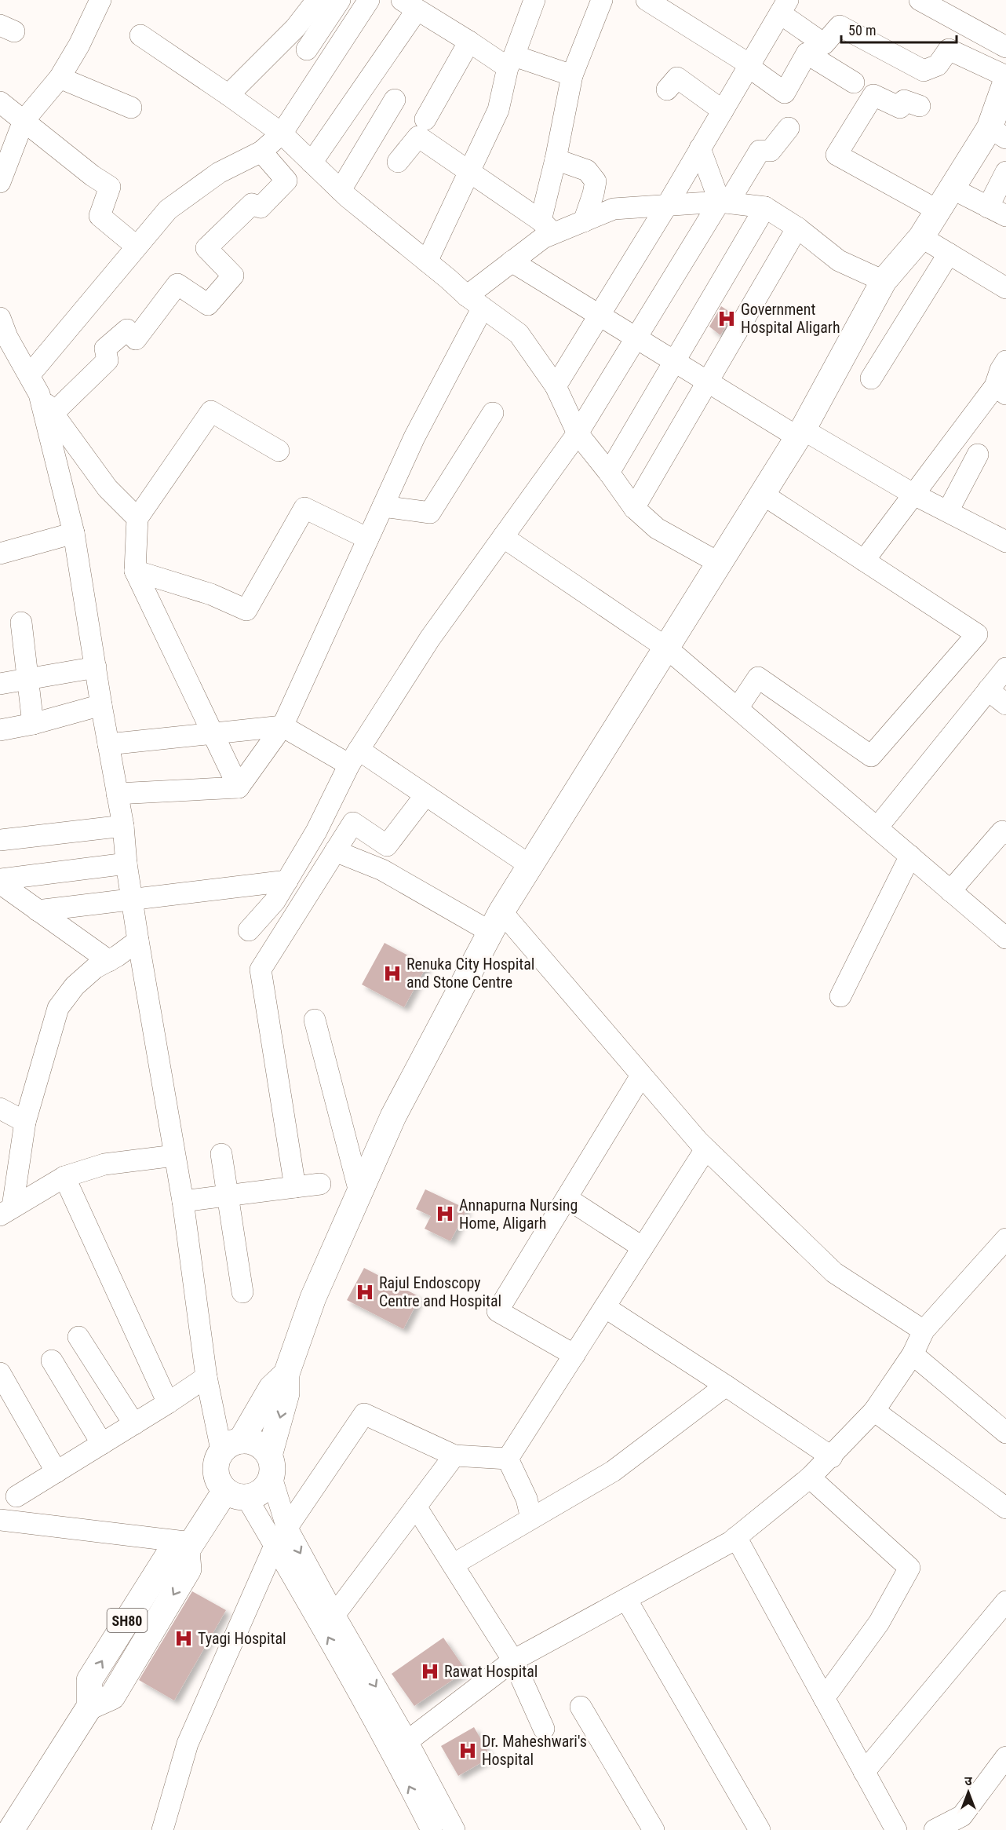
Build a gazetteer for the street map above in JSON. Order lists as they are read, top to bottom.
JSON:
{
  "streets": {
    "main road": ["SH80"]
  },
  "places": {
    "hospital": [
      "Government Hospital Aligarh",
      "Renuka City Hospital and Stone Centre",
      "Annapurna Nursing Home, Aligarh",
      "Rajul Endoscopy Centre and Hospital",
      "Tyagi Hospital",
      "Rawat Hospital",
      "Dr. Maheshwari's Hospital"
    ]
  },
  "scale_bar": "50 m",
  "north": "top"
}
